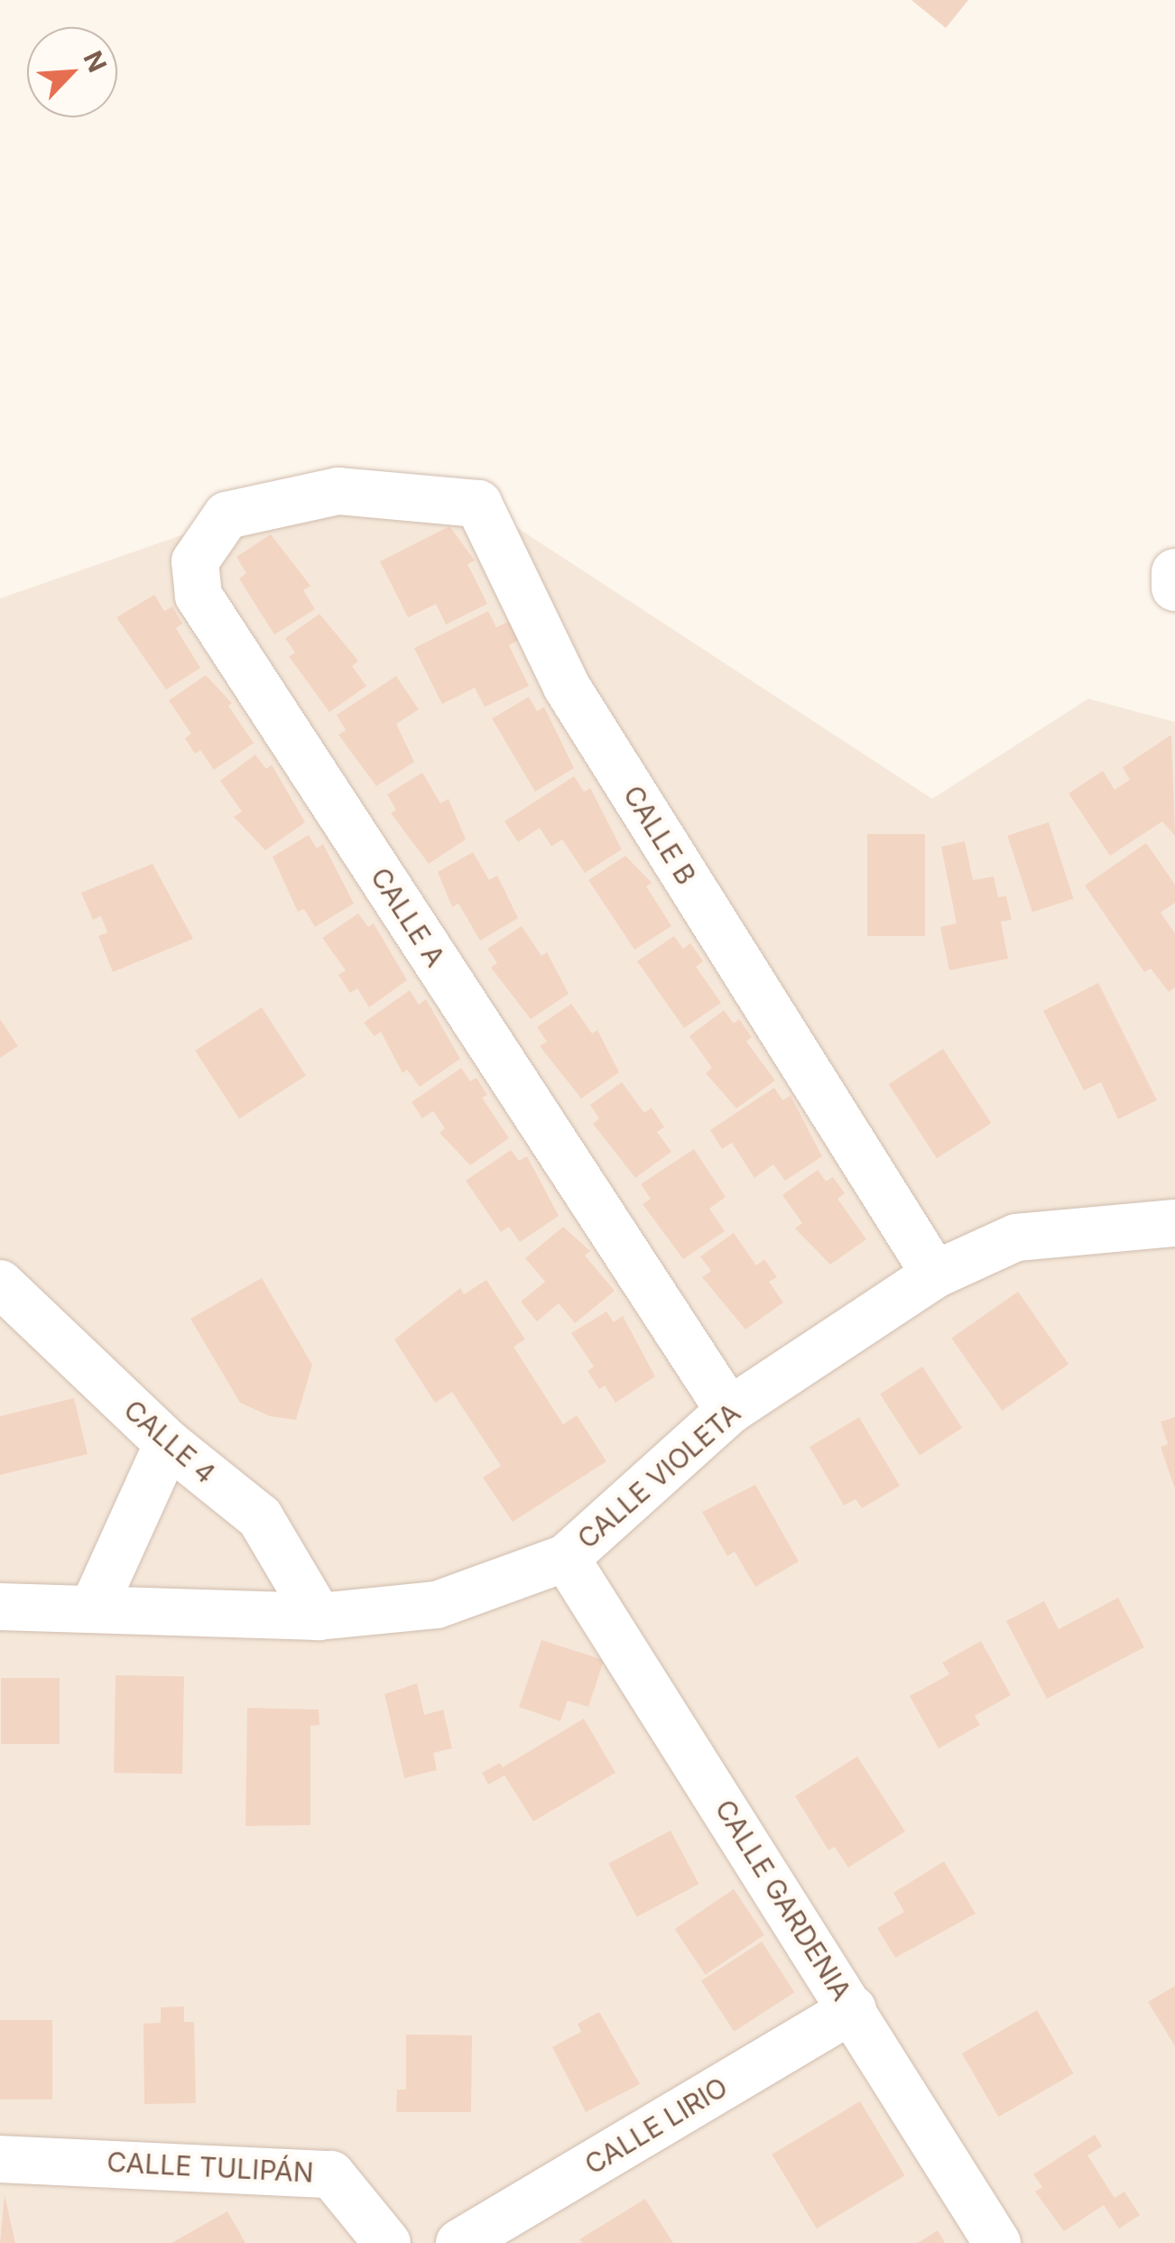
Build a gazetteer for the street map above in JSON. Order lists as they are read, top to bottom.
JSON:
{
  "streets": {
    "street": [
      "CALLE B",
      "CALLE A",
      "CALLE 4",
      "CALLE VIOLETA",
      "CALLE GARDENIA",
      "CALLE LIRIO",
      "CALLE TULIPÁN"
    ]
  },
  "crossings": [
    ["CALLE B", "CALLE A"],
    ["CALLE B", "CALLE VIOLETA"],
    ["CALLE A", "CALLE VIOLETA"],
    ["CALLE 4", "CALLE VIOLETA"],
    ["CALLE VIOLETA", "CALLE GARDENIA"],
    ["CALLE GARDENIA", "CALLE LIRIO"]
  ],
  "north": "top right"
}
